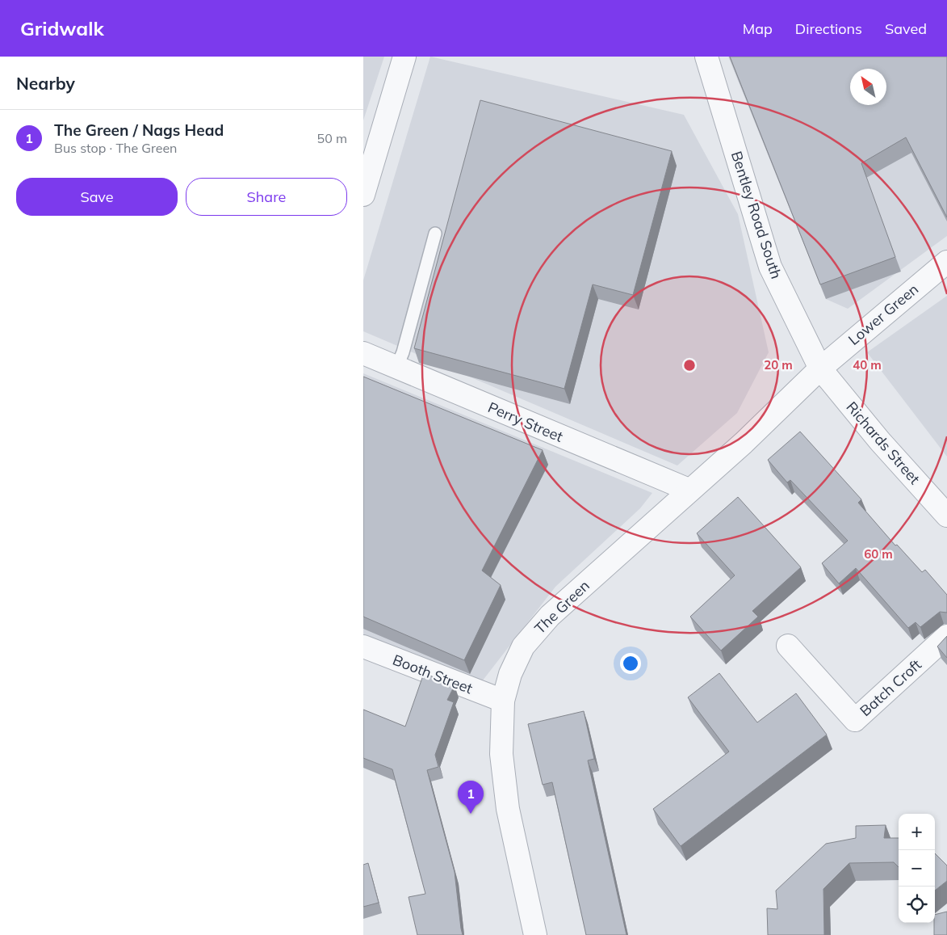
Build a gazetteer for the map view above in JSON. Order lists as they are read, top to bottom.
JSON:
{
  "streets": {
    "street": [
      "Bentley Road South",
      "Lower Green",
      "Perry Street",
      "Richards Street",
      "The Green",
      "Booth Street",
      "Batch Croft"
    ]
  },
  "crossings": [
    ["Bentley Road South", "Lower Green"],
    ["Bentley Road South", "Richards Street"],
    ["Bentley Road South", "The Green"],
    ["Lower Green", "Richards Street"],
    ["Lower Green", "The Green"],
    ["Perry Street", "The Green"],
    ["Richards Street", "The Green"],
    ["The Green", "Booth Street"]
  ],
  "north": "top left",
  "page": {
    "header": "Gridwalk",
    "nav": ["Map", "Directions", "Saved"],
    "heading": "Nearby",
    "list": [
      {
        "mark": "1",
        "name": "The Green / Nags Head",
        "note": "Bus stop · The Green",
        "value": "50 m"
      }
    ],
    "buttons": ["Save", "Share"],
    "pins": "1",
    "map_buttons": ["+", "−"]
  },
  "rings": ["20 m", "40 m", "60 m"]
}
